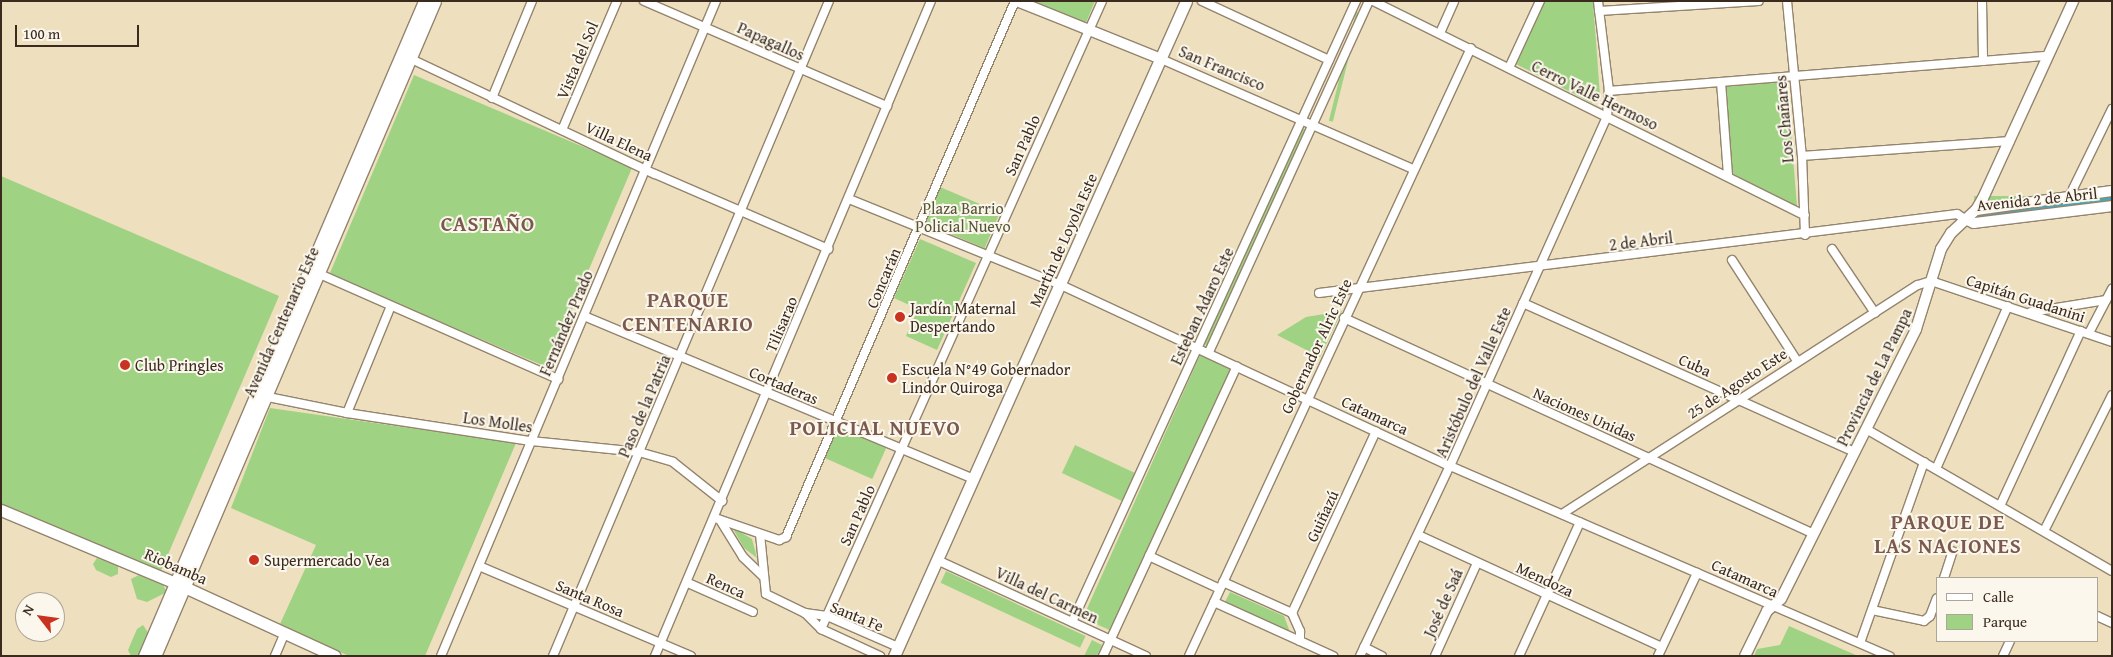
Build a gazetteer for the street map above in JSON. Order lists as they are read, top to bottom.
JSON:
{
  "streets": {
    "main road": ["Martín de Loyola Este", "Avenida Centenario Este", "Riobamba"],
    "street": [
      "Papagallos",
      "Vista del Sol",
      "San Francisco",
      "Cerro Valle Hermoso",
      "Los Chañares",
      "Villa Elena",
      "San Pablo",
      "Avenida 2 de Abril",
      "2 de Abril",
      "Concarán",
      "Capitán Guadanini",
      "Esteban Adaro Este",
      "Fernández Prado",
      "Tilisarao",
      "Gobernador Alric Este",
      "Cuba",
      "Provincia de La Pampa",
      "Aristóbulo del Valle Este",
      "25 de Agosto Este",
      "Cortaderas",
      "Paso de la Patria",
      "Naciones Unidas",
      "Catamarca",
      "Los Molles",
      "Guiñazú",
      "Mendoza",
      "Renca",
      "Villa del Carmen",
      "Santa Rosa",
      "José de Saá",
      "Santa Fe"
    ]
  },
  "crossings": [
    ["Papagallos", "Fernández Prado"],
    ["Papagallos", "Tilisarao"],
    ["Papagallos", "Paso de la Patria"],
    ["Vista del Sol", "Villa Elena"],
    ["San Francisco", "San Pablo"],
    ["San Francisco", "Martín de Loyola Este"],
    ["San Francisco", "Concarán"],
    ["San Francisco", "Esteban Adaro Este"],
    ["San Francisco", "Gobernador Alric Este"],
    ["Cerro Valle Hermoso", "Los Chañares"],
    ["Cerro Valle Hermoso", "Gobernador Alric Este"],
    ["Cerro Valle Hermoso", "Aristóbulo del Valle Este"],
    ["Los Chañares", "2 de Abril"],
    ["Villa Elena", "Avenida Centenario Este"],
    ["Villa Elena", "Fernández Prado"],
    ["Villa Elena", "Tilisarao"],
    ["Villa Elena", "Paso de la Patria"],
    ["San Pablo", "Cortaderas"],
    ["San Pablo", "Catamarca"],
    ["San Pablo", "Santa Fe"],
    ["Avenida 2 de Abril", "2 de Abril"],
    ["Avenida 2 de Abril", "Provincia de La Pampa"],
    ["Martín de Loyola Este", "Cortaderas"],
    ["Martín de Loyola Este", "Catamarca"],
    ["Martín de Loyola Este", "Villa del Carmen"],
    ["Martín de Loyola Este", "Santa Fe"],
    ["2 de Abril", "Gobernador Alric Este"],
    ["2 de Abril", "Provincia de La Pampa"],
    ["2 de Abril", "Aristóbulo del Valle Este"],
    ["Concarán", "Cortaderas"],
    ["Concarán", "Catamarca"],
    ["Concarán", "Santa Fe"],
    ["Capitán Guadanini", "Provincia de La Pampa"],
    ["Capitán Guadanini", "25 de Agosto Este"],
    ["Esteban Adaro Este", "Catamarca"],
    ["Esteban Adaro Este", "Villa del Carmen"],
    ["Avenida Centenario Este", "Los Molles"],
    ["Avenida Centenario Este", "Riobamba"],
    ["Fernández Prado", "Cortaderas"],
    ["Fernández Prado", "Los Molles"],
    ["Fernández Prado", "Santa Rosa"],
    ["Tilisarao", "Cortaderas"],
    ["Tilisarao", "Catamarca"],
    ["Tilisarao", "Los Molles"],
    ["Tilisarao", "Renca"],
    ["Tilisarao", "Santa Rosa"],
    ["Gobernador Alric Este", "Naciones Unidas"],
    ["Gobernador Alric Este", "Catamarca"],
    ["Cuba", "Provincia de La Pampa"],
    ["Cuba", "Aristóbulo del Valle Este"],
    ["Cuba", "25 de Agosto Este"],
    ["Provincia de La Pampa", "25 de Agosto Este"],
    ["Provincia de La Pampa", "Naciones Unidas"],
    ["Provincia de La Pampa", "Catamarca"],
    ["Aristóbulo del Valle Este", "Naciones Unidas"],
    ["Aristóbulo del Valle Este", "Catamarca"],
    ["Aristóbulo del Valle Este", "Mendoza"],
    ["25 de Agosto Este", "Naciones Unidas"],
    ["25 de Agosto Este", "Catamarca"],
    ["Cortaderas", "Paso de la Patria"],
    ["Paso de la Patria", "Los Molles"],
    ["Paso de la Patria", "Santa Rosa"],
    ["Catamarca", "Guiñazú"],
    ["Mendoza", "José de Saá"]
  ],
  "districts": [
    "CASTAÑO",
    "PARQUE CENTENARIO",
    "POLICIAL NUEVO",
    "PARQUE DE LAS NACIONES"
  ],
  "parks": ["Plaza Barrio Policial Nuevo"],
  "places": [
    "Jardín Maternal Despertando",
    "Club Pringles",
    "Escuela N°49 Gobernador Lindor Quiroga",
    "Supermercado Vea"
  ],
  "legend": ["Calle", "Parque"],
  "scale_bar": "100 m",
  "north": "top left"
}
